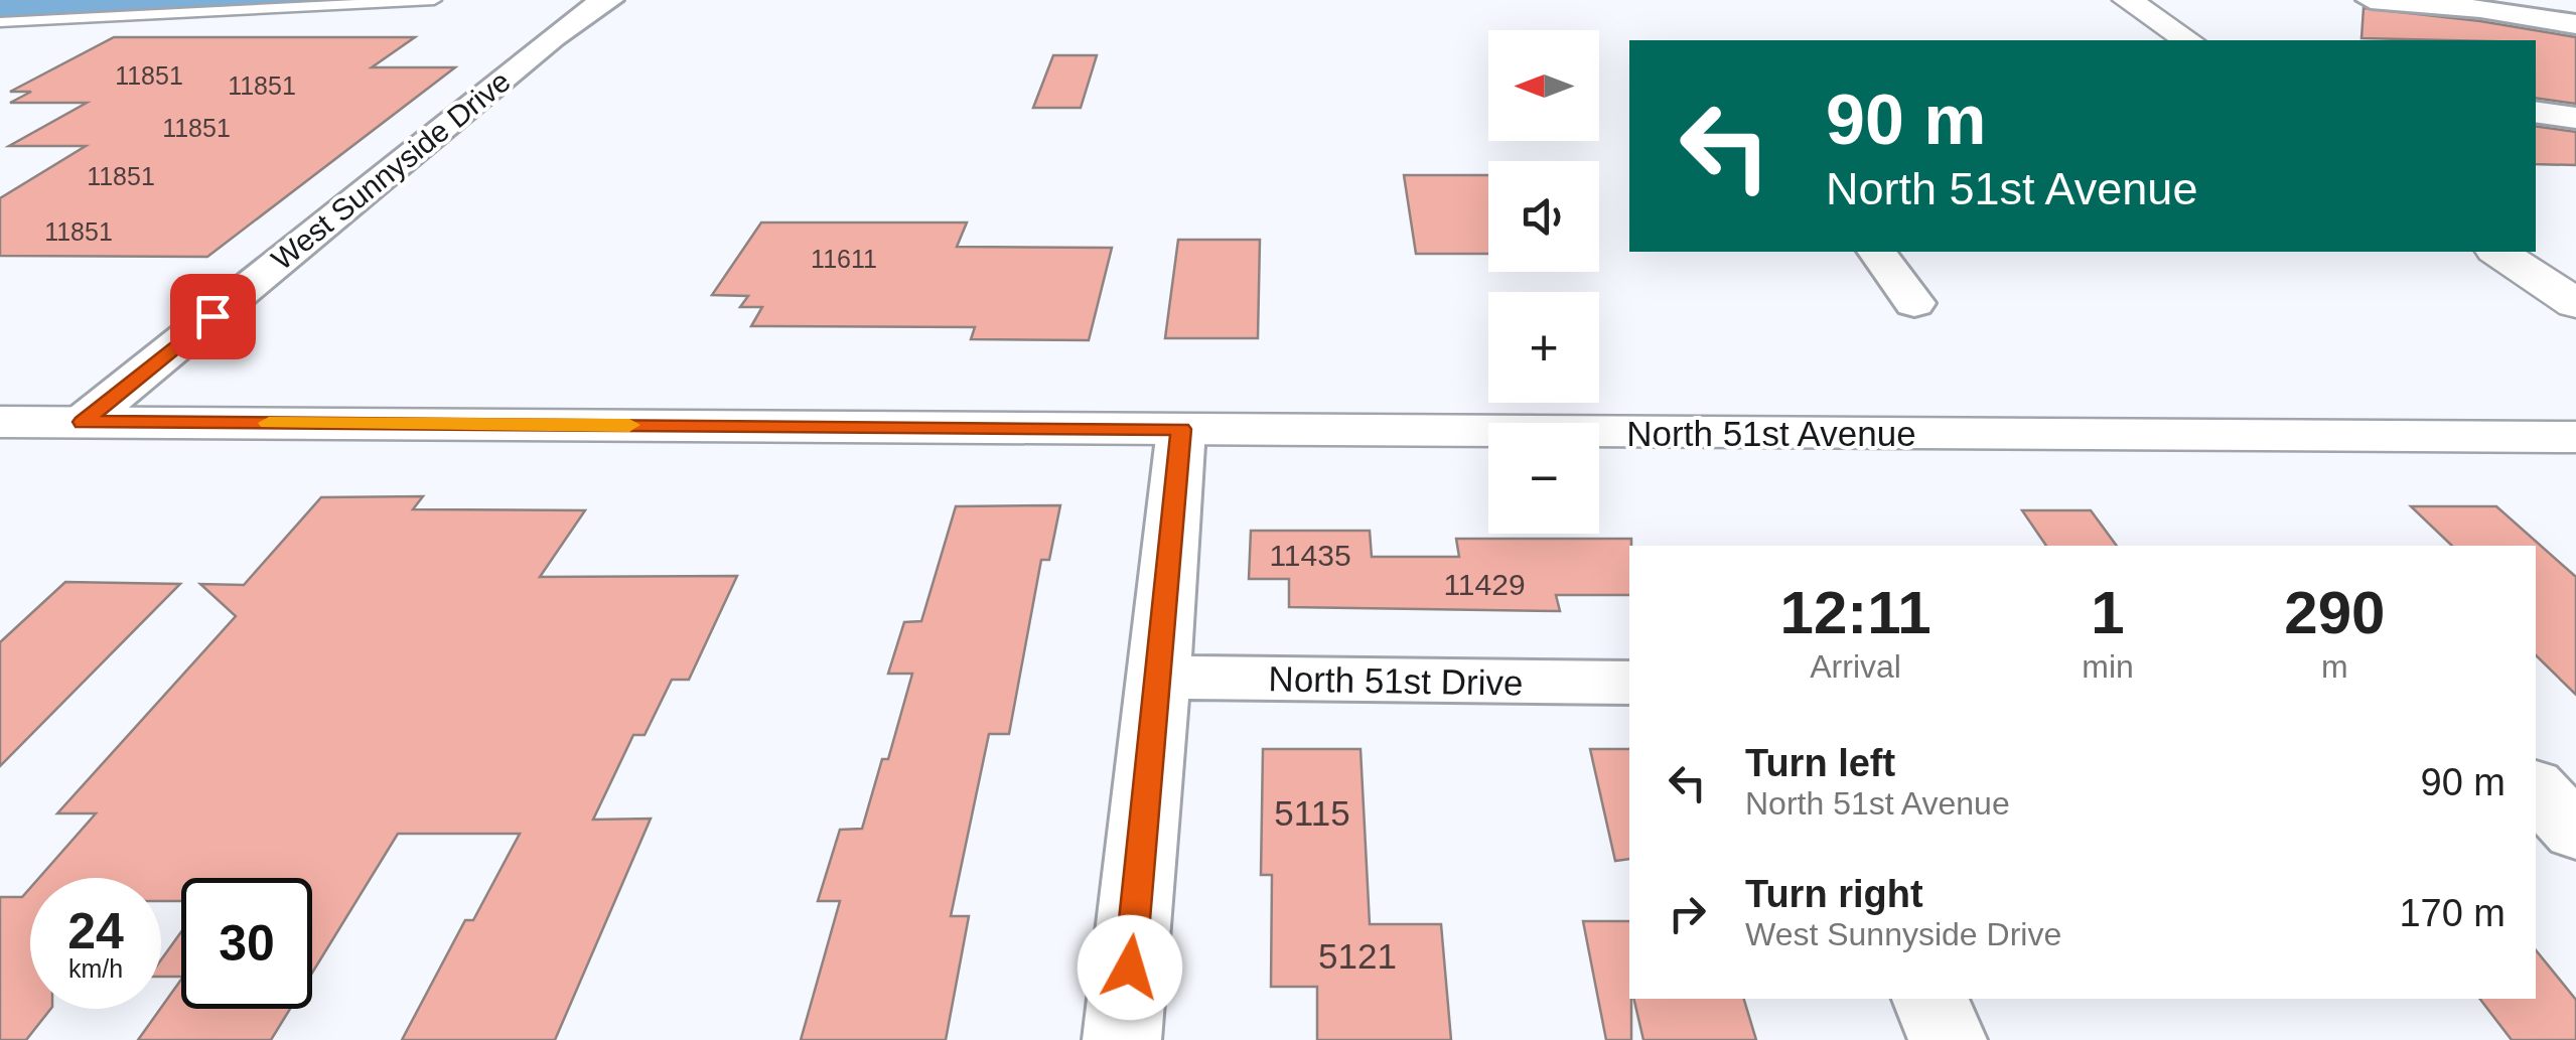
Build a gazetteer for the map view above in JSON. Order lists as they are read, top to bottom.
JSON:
{
  "streets": {
    "main road": ["North 51st Avenue"],
    "street": ["West Sunnyside Drive", "North 51st Drive"]
  },
  "crossings": [
    ["West Sunnyside Drive", "North 51st Avenue"]
  ],
  "house_numbers": [
    "11851",
    "11851",
    "11851",
    "11851",
    "11851",
    "11611",
    "11435",
    "11429",
    "5115",
    "5121"
  ],
  "north": "left",
  "page": {
    "map_buttons": ["+", "−"],
    "turn": ["90 m", "North 51st Avenue"],
    "eta": [
      "12:11",
      "Arrival",
      "1",
      "min",
      "290",
      "m"
    ],
    "list": [
      {
        "name": "Turn left",
        "note": "North 51st Avenue",
        "value": "90 m"
      },
      {
        "name": "Turn right",
        "note": "West Sunnyside Drive",
        "value": "170 m"
      }
    ],
    "speed": "24 km/h",
    "limit": "30"
  }
}
